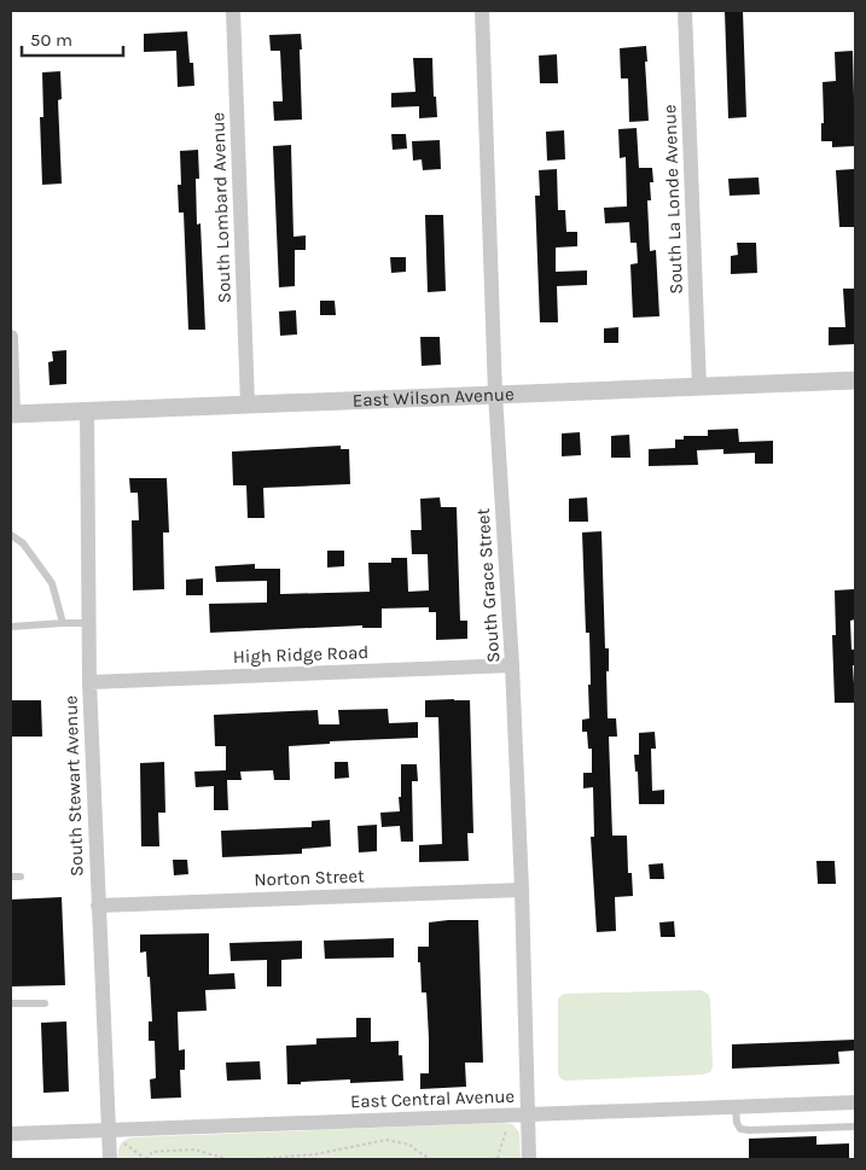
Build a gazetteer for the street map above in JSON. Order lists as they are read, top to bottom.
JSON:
{
  "streets": {
    "street": [
      "South La Londe Avenue",
      "South Lombard Avenue",
      "East Wilson Avenue",
      "South Grace Street",
      "High Ridge Road",
      "South Stewart Avenue",
      "Norton Street",
      "East Central Avenue"
    ]
  },
  "crossings": [
    ["South La Londe Avenue", "East Wilson Avenue"],
    ["South Lombard Avenue", "East Wilson Avenue"],
    ["East Wilson Avenue", "South Grace Street"],
    ["East Wilson Avenue", "South Stewart Avenue"],
    ["South Grace Street", "High Ridge Road"],
    ["South Grace Street", "Norton Street"],
    ["South Grace Street", "East Central Avenue"],
    ["High Ridge Road", "South Stewart Avenue"],
    ["South Stewart Avenue", "Norton Street"],
    ["South Stewart Avenue", "East Central Avenue"]
  ],
  "scale_bar": "50 m"
}
